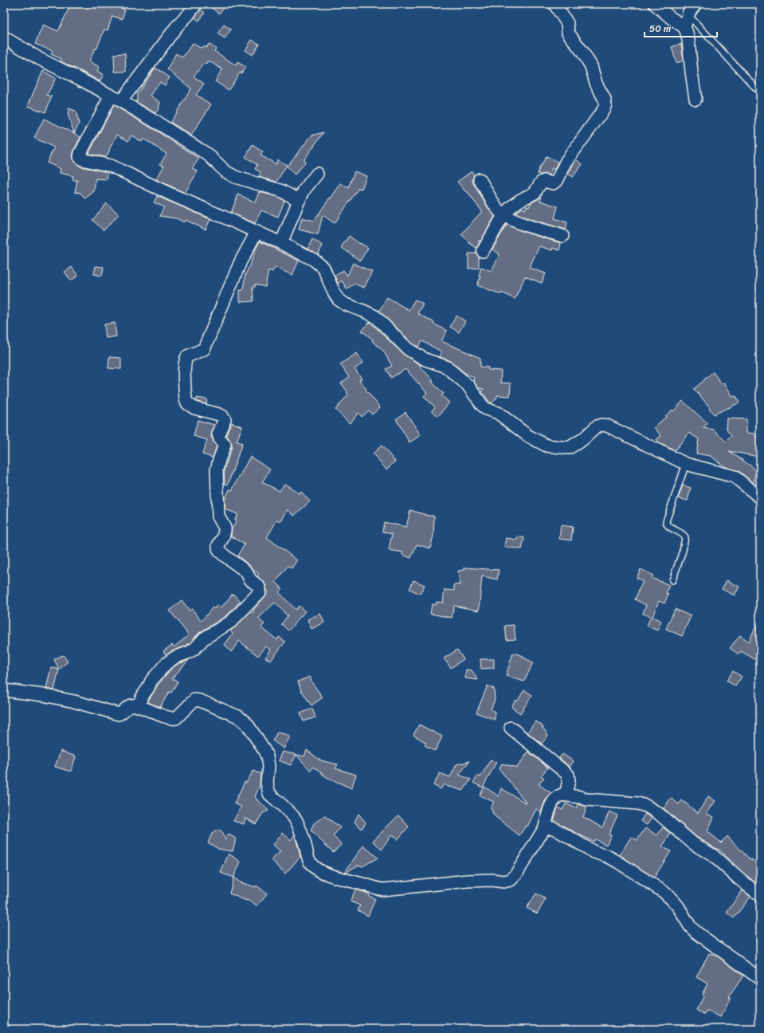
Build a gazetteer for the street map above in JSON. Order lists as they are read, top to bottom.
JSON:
{
  "scale_bar": "50 m"
}
